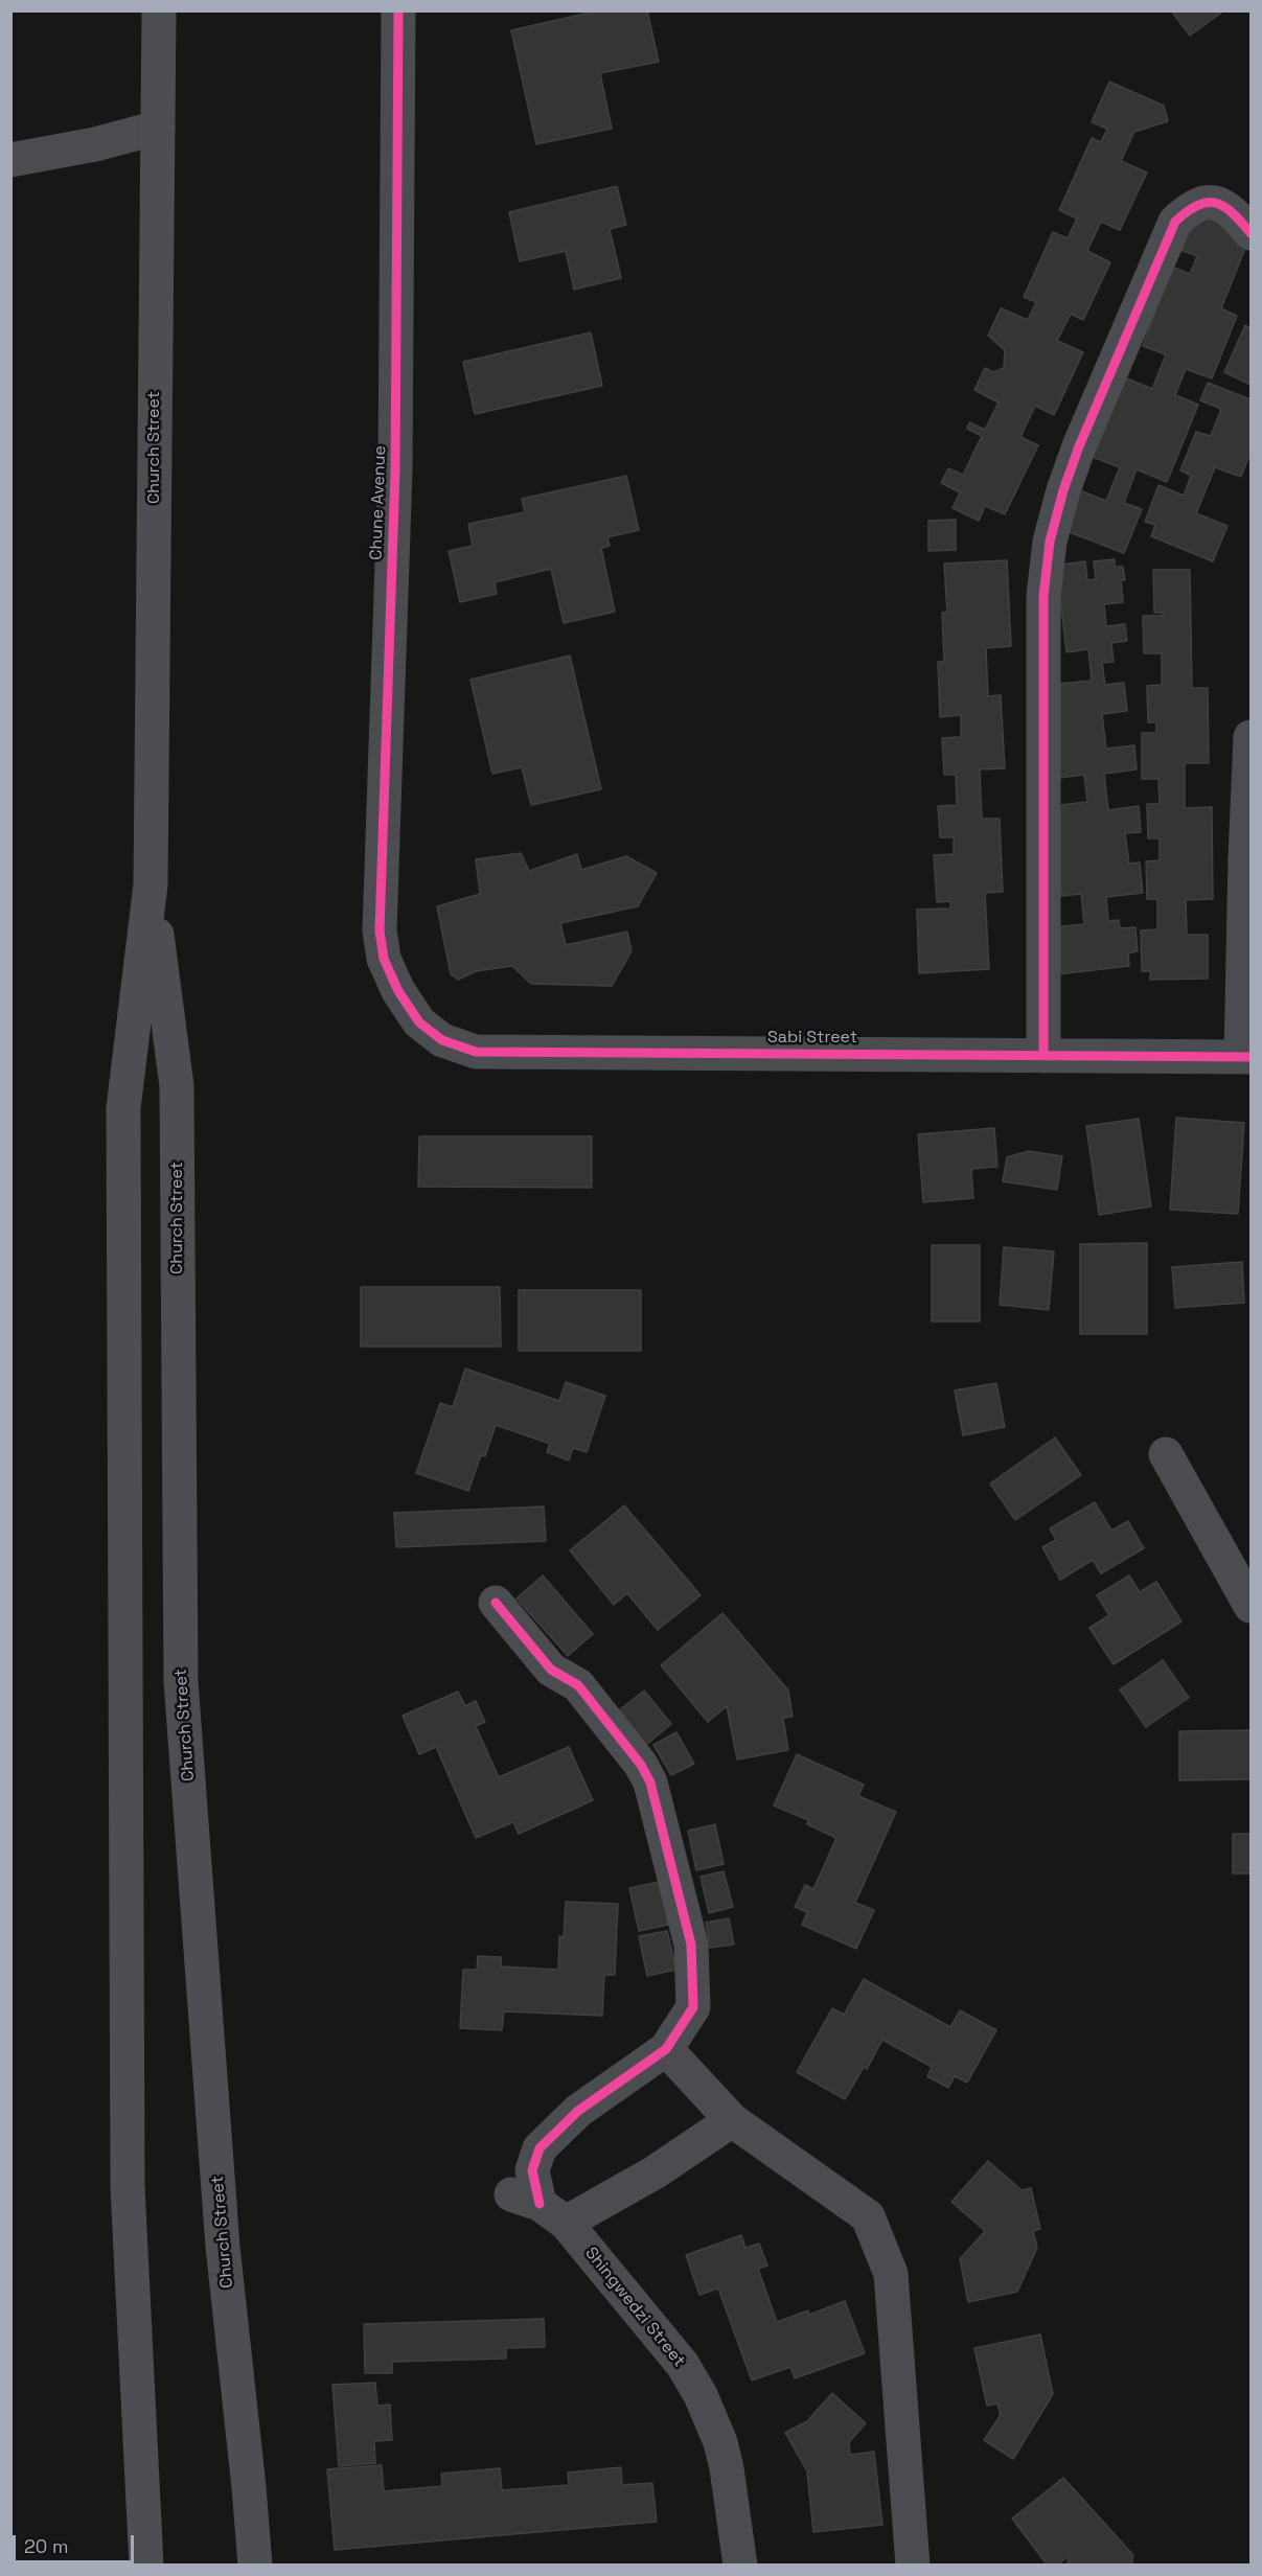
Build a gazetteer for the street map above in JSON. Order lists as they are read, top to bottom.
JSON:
{
  "streets": {
    "main road": ["Church Street"],
    "street": ["Chune Avenue", "Sabi Street", "Shingwedzi Street"]
  },
  "crossings": [
    ["Chune Avenue", "Sabi Street"]
  ],
  "scale_bar": "20 m"
}
